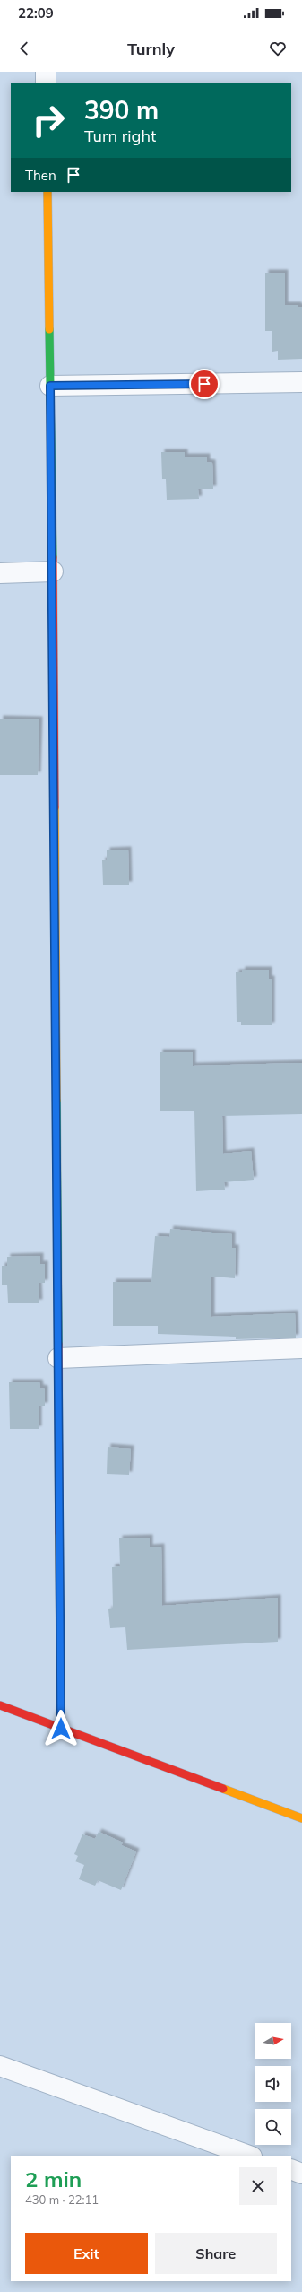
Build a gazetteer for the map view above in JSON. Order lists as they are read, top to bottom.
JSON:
{
  "north": "right",
  "page": {
    "status": "22:09",
    "header": "Turnly",
    "turn": ["390 m", "Turn right"],
    "then": "Then",
    "heading": ["2 min", "430 m · 22:11"],
    "buttons": ["Exit", "Share"]
  }
}
